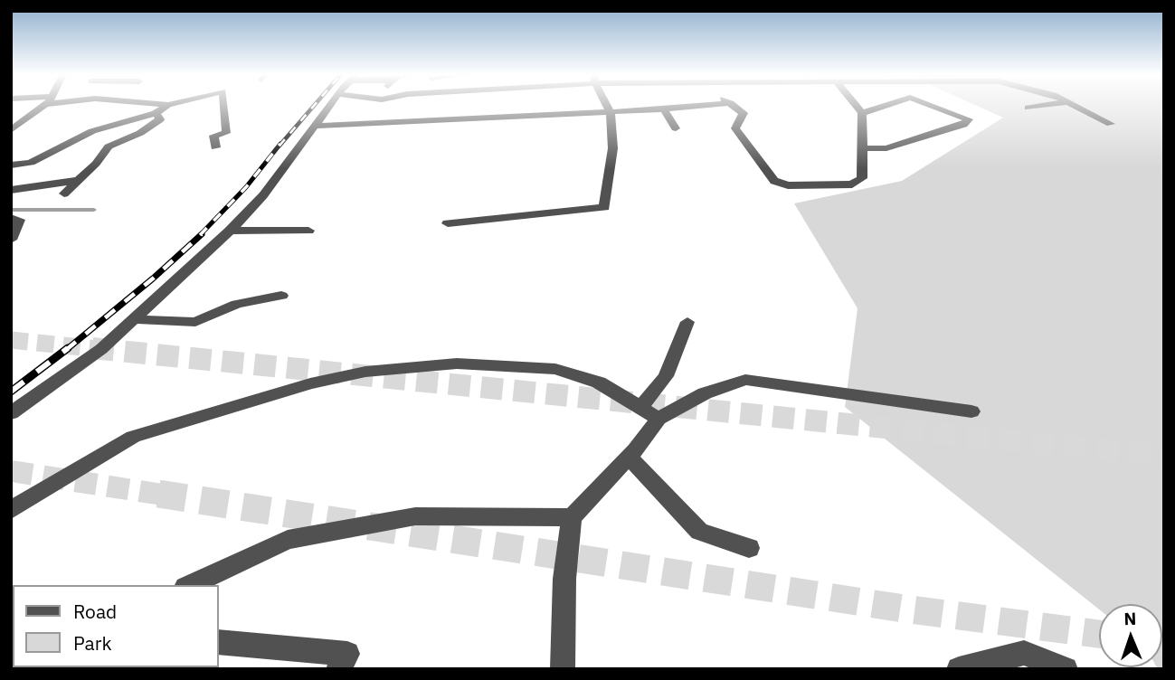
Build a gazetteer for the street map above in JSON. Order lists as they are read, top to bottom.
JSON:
{
  "legend": ["Road", "Park"],
  "north": "top"
}
